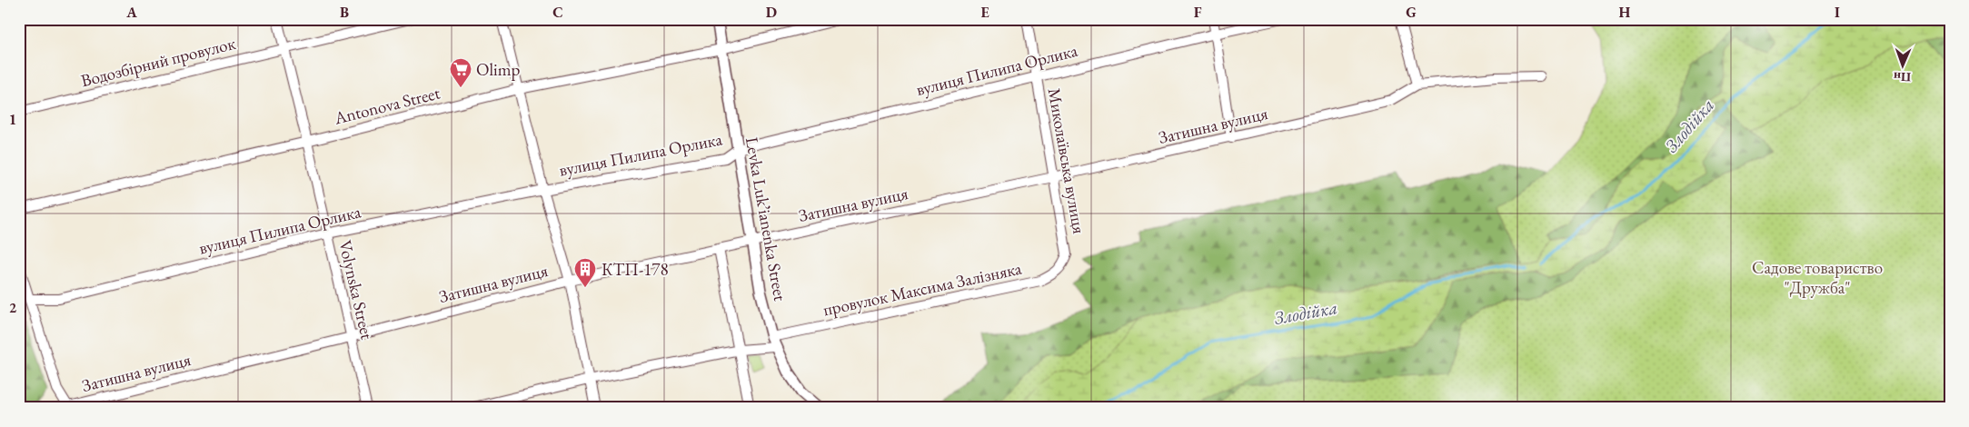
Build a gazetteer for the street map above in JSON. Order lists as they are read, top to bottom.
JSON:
{
  "streets": {
    "street": [
      "Водозбірний провулок",
      "вулиця Пилипа Орлика",
      "Antonova Street",
      "Затишна вулиця",
      "Миколаївська вулиця",
      "Levka Lukʼianenka Street",
      "провулок Максима Залізняка",
      "Volynska Street"
    ]
  },
  "crossings": [
    ["Водозбірний провулок", "Volynska Street"],
    ["вулиця Пилипа Орлика", "Миколаївська вулиця"],
    ["вулиця Пилипа Орлика", "Levka Lukʼianenka Street"],
    ["вулиця Пилипа Орлика", "Volynska Street"],
    ["Antonova Street", "Levka Lukʼianenka Street"],
    ["Antonova Street", "Volynska Street"],
    ["Затишна вулиця", "Миколаївська вулиця"],
    ["Затишна вулиця", "Levka Lukʼianenka Street"],
    ["Затишна вулиця", "Volynska Street"],
    ["Миколаївська вулиця", "провулок Максима Залізняка"],
    ["Levka Lukʼianenka Street", "провулок Максима Залізняка"]
  ],
  "water": ["Злодійка"],
  "parks": ["Садове товариство \"Дружба\""],
  "places": {
    "supermarket": ["Olimp"],
    "building": ["КТП-178"]
  },
  "north": "bottom",
  "grid": {
    "columns": [
      "A",
      "B",
      "C",
      "D",
      "E",
      "F",
      "G",
      "H",
      "I"
    ],
    "rows": ["1", "2"]
  }
}
